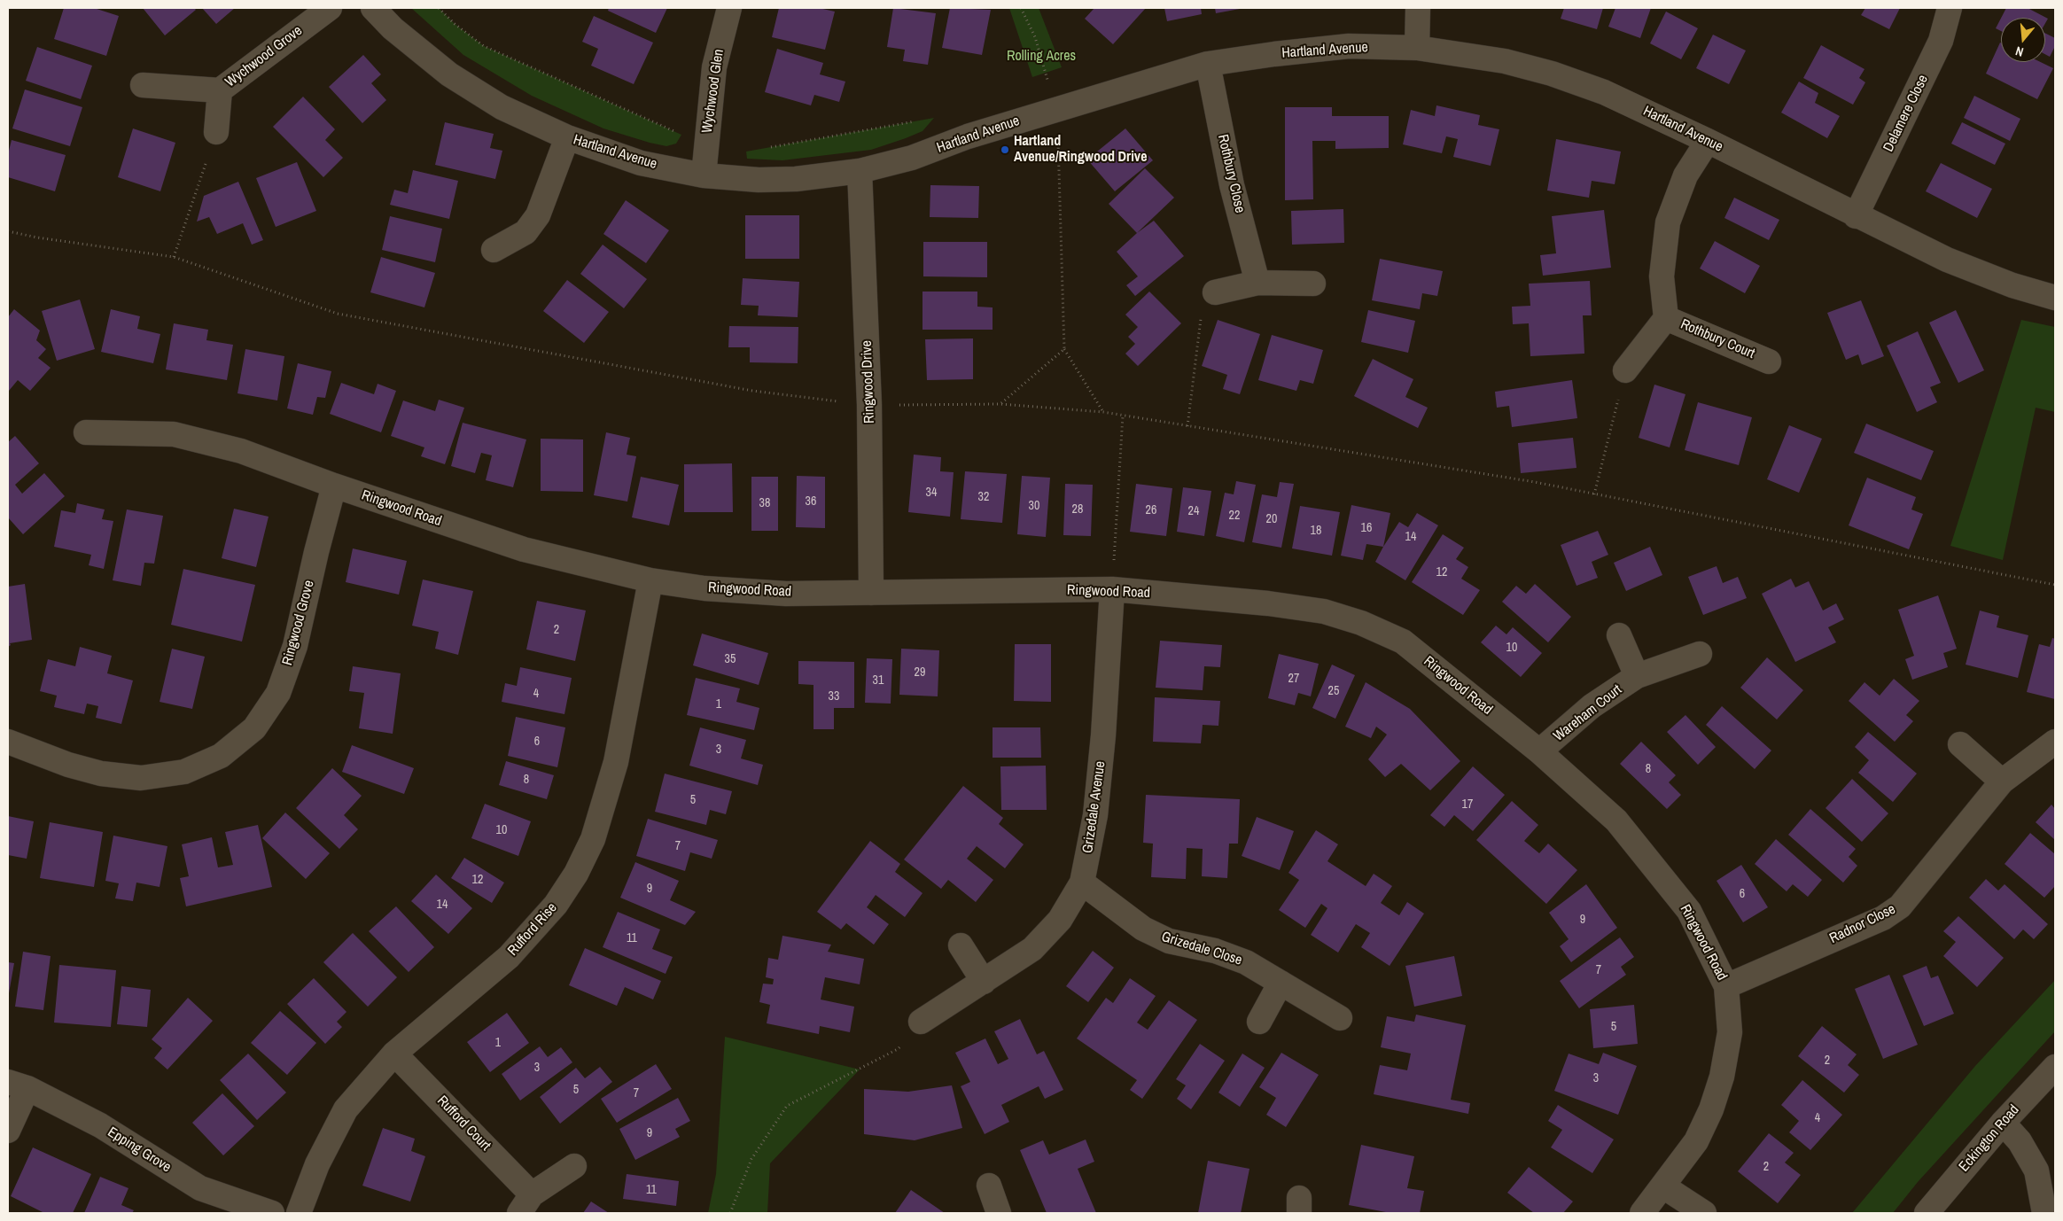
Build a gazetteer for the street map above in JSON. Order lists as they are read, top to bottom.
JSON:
{
  "streets": {
    "street": [
      "Hartland Avenue",
      "Wychwood Grove",
      "Wychwood Glen",
      "Delamere Close",
      "Rothbury Close",
      "Rothbury Court",
      "Ringwood Drive",
      "Ringwood Road",
      "Ringwood Grove",
      "Wareham Court",
      "Grizedale Avenue",
      "Radnor Close",
      "Rufford Rise",
      "Grizedale Close",
      "Rufford Court",
      "Eckington Road",
      "Epping Grove"
    ]
  },
  "crossings": [
    ["Hartland Avenue", "Wychwood Glen"],
    ["Hartland Avenue", "Delamere Close"],
    ["Hartland Avenue", "Rothbury Close"],
    ["Hartland Avenue", "Rothbury Court"],
    ["Hartland Avenue", "Ringwood Drive"],
    ["Ringwood Drive", "Ringwood Road"],
    ["Ringwood Road", "Ringwood Grove"],
    ["Ringwood Road", "Wareham Court"],
    ["Ringwood Road", "Grizedale Avenue"],
    ["Ringwood Road", "Radnor Close"],
    ["Ringwood Road", "Rufford Rise"],
    ["Grizedale Avenue", "Grizedale Close"],
    ["Rufford Rise", "Rufford Court"]
  ],
  "parks": ["Rolling Acres"],
  "places": ["Hartland Avenue/Ringwood Drive"],
  "house_numbers": [
    "34",
    "32",
    "36",
    "38",
    "30",
    "28",
    "26",
    "24",
    "22",
    "20",
    "16",
    "18",
    "14",
    "12",
    "2",
    "10",
    "35",
    "29",
    "27",
    "31",
    "25",
    "4",
    "33",
    "1",
    "6",
    "3",
    "8",
    "8",
    "5",
    "17",
    "10",
    "7",
    "12",
    "9",
    "6",
    "14",
    "9",
    "11",
    "7",
    "5",
    "1",
    "2",
    "3",
    "3",
    "5",
    "7",
    "4",
    "9",
    "2",
    "11"
  ],
  "north": "bottom"
}
